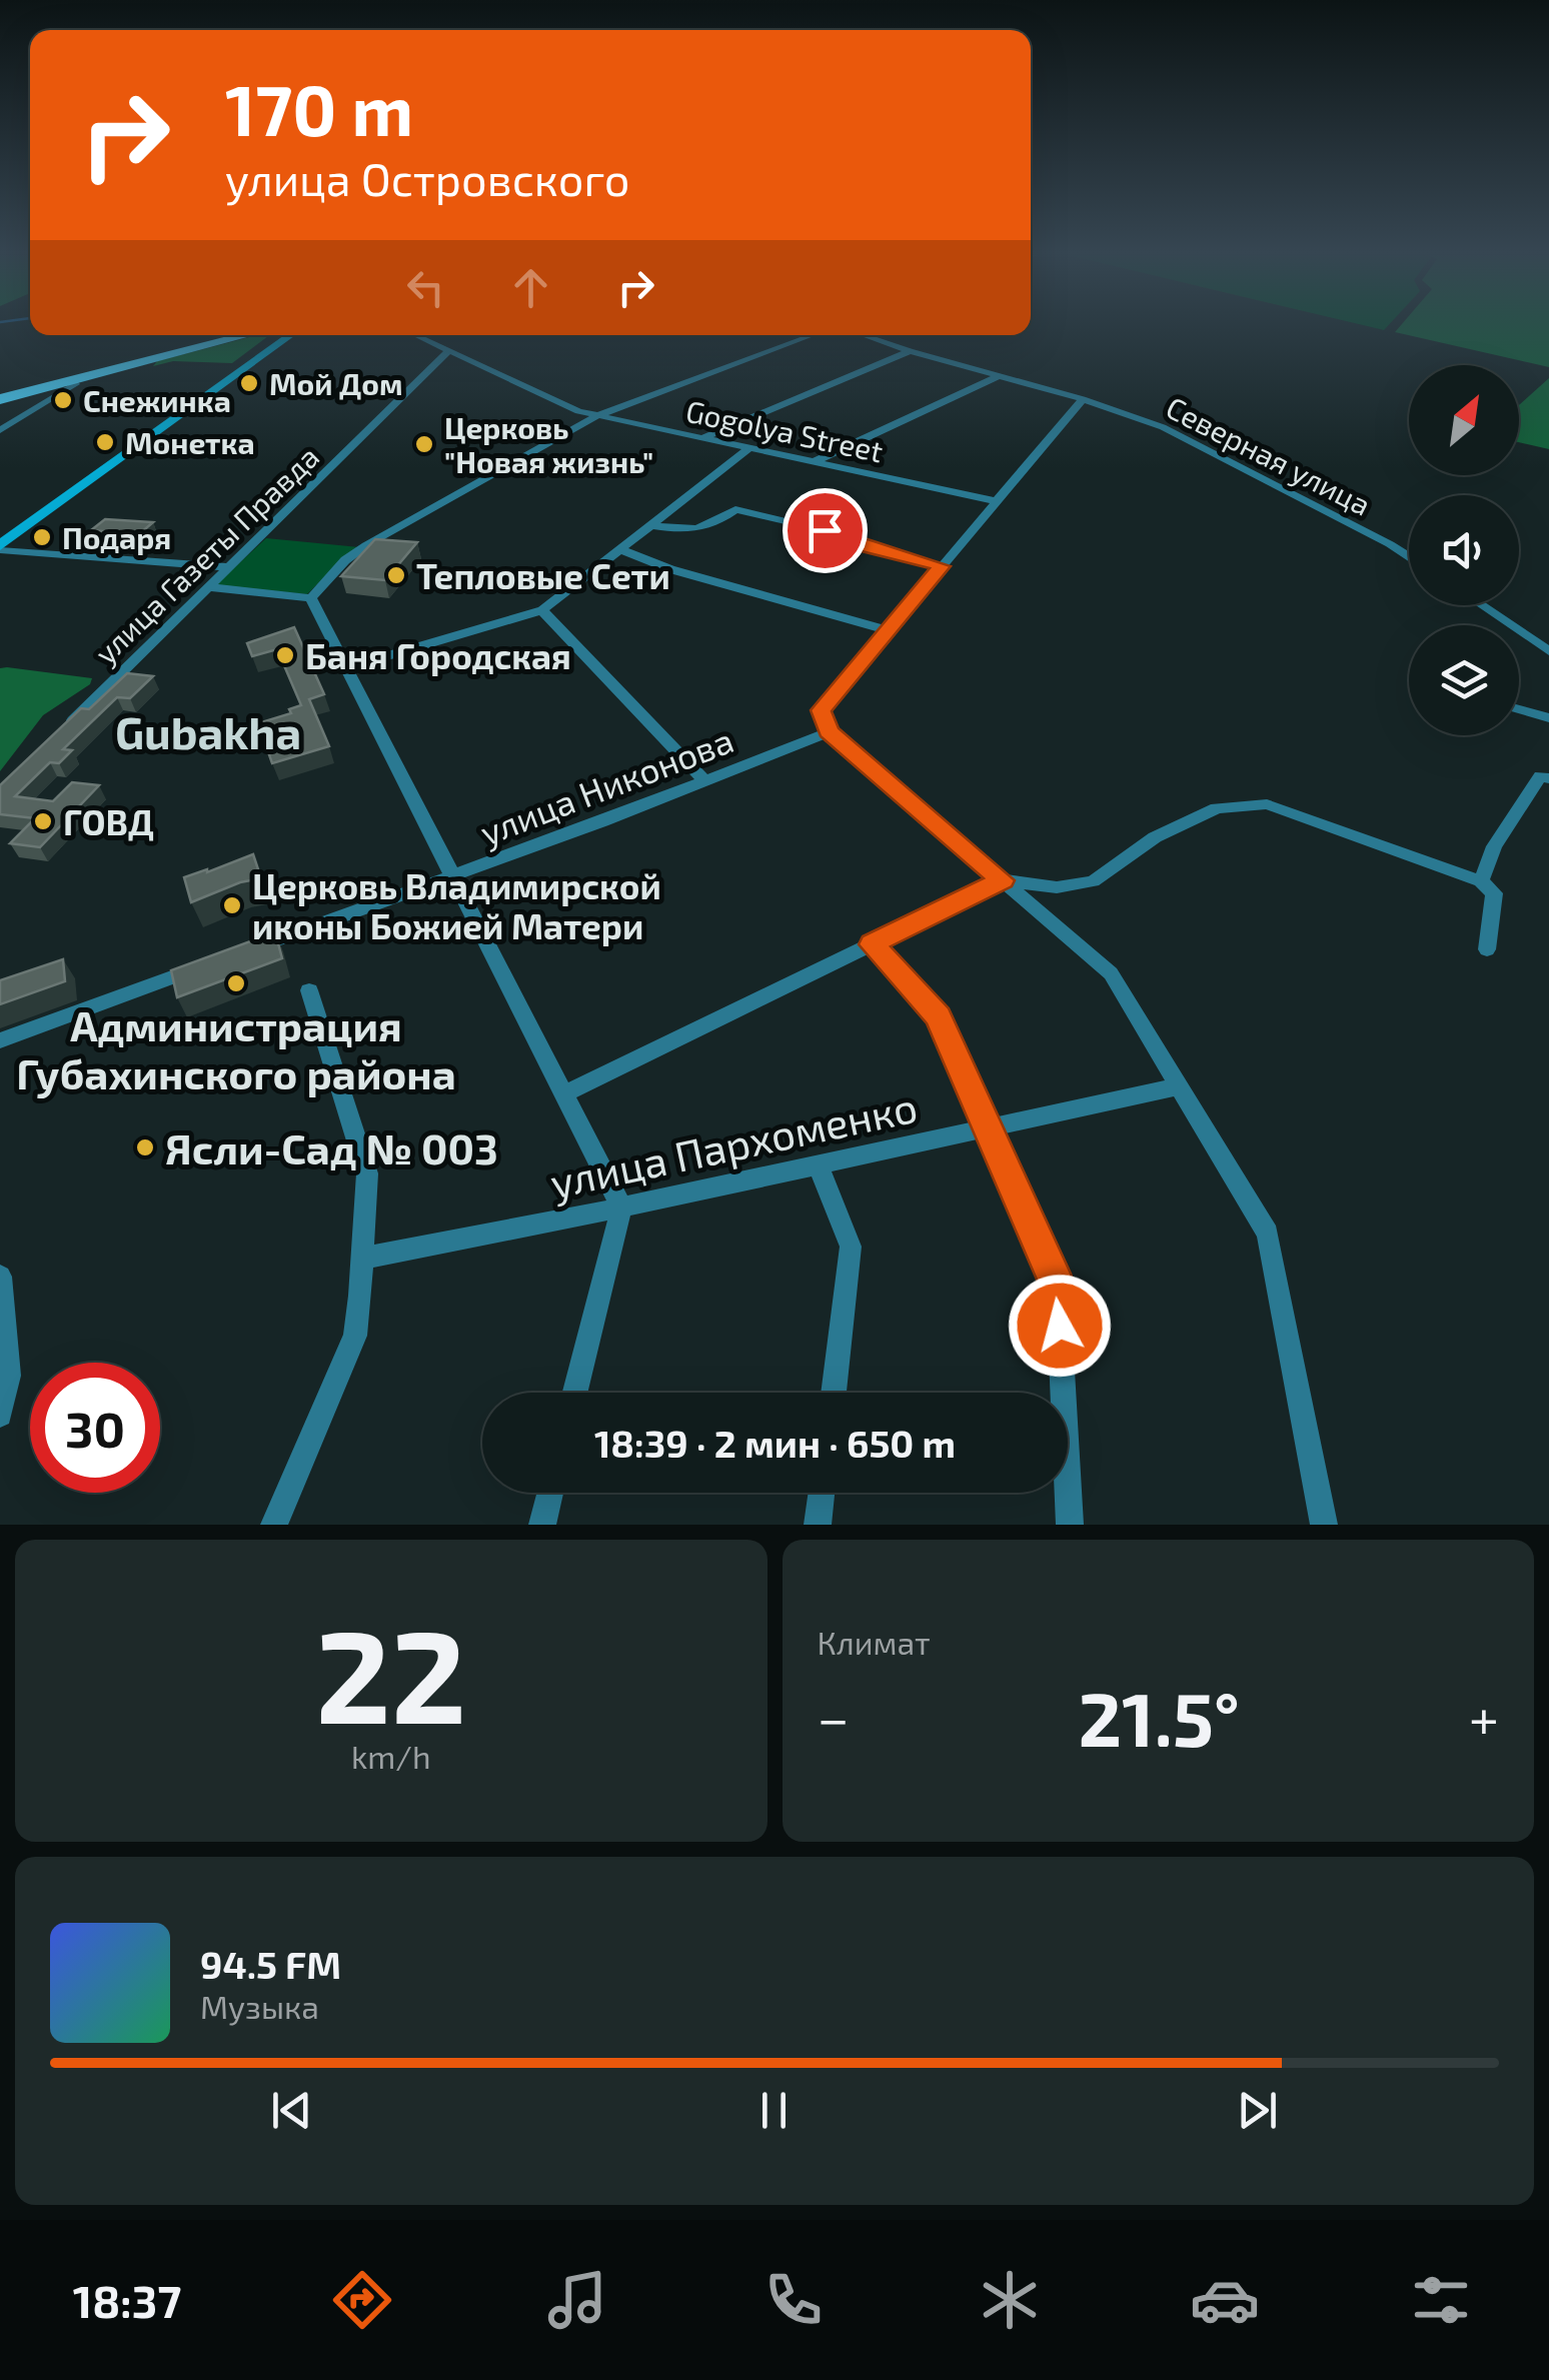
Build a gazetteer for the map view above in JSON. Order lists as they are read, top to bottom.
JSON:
{
  "streets": {
    "street": [
      "Gogolya Street",
      "Северная улица",
      "улица Газеты Правда",
      "улица Никонова",
      "улица Пархоменко"
    ]
  },
  "crossings": [
    ["Gogolya Street", "улица Газеты Правда"]
  ],
  "districts": ["Gubakha"],
  "places": [
    "Мой Дом",
    "Снежинка",
    "Монетка",
    "Церковь \"Новая жизнь\"",
    "Подаря",
    "Тепловые Сети",
    "Баня Городская",
    "ГОВД",
    "Церковь Владимирской иконы Божией Матери",
    "Администрация Губахинского района",
    "Ясли-Сад № 003"
  ],
  "north": "top right",
  "page": {
    "turn": ["170 m", "улица Островского"],
    "limit": "30",
    "trip": "18:39 · 2 мин · 650 m",
    "tile": [
      ["22", "km/h"],
      "Климат"
    ],
    "heat": ["−", "21.5°", "+"],
    "song": ["94.5 FM", "Музыка"],
    "tabs": "18:37"
  }
}
